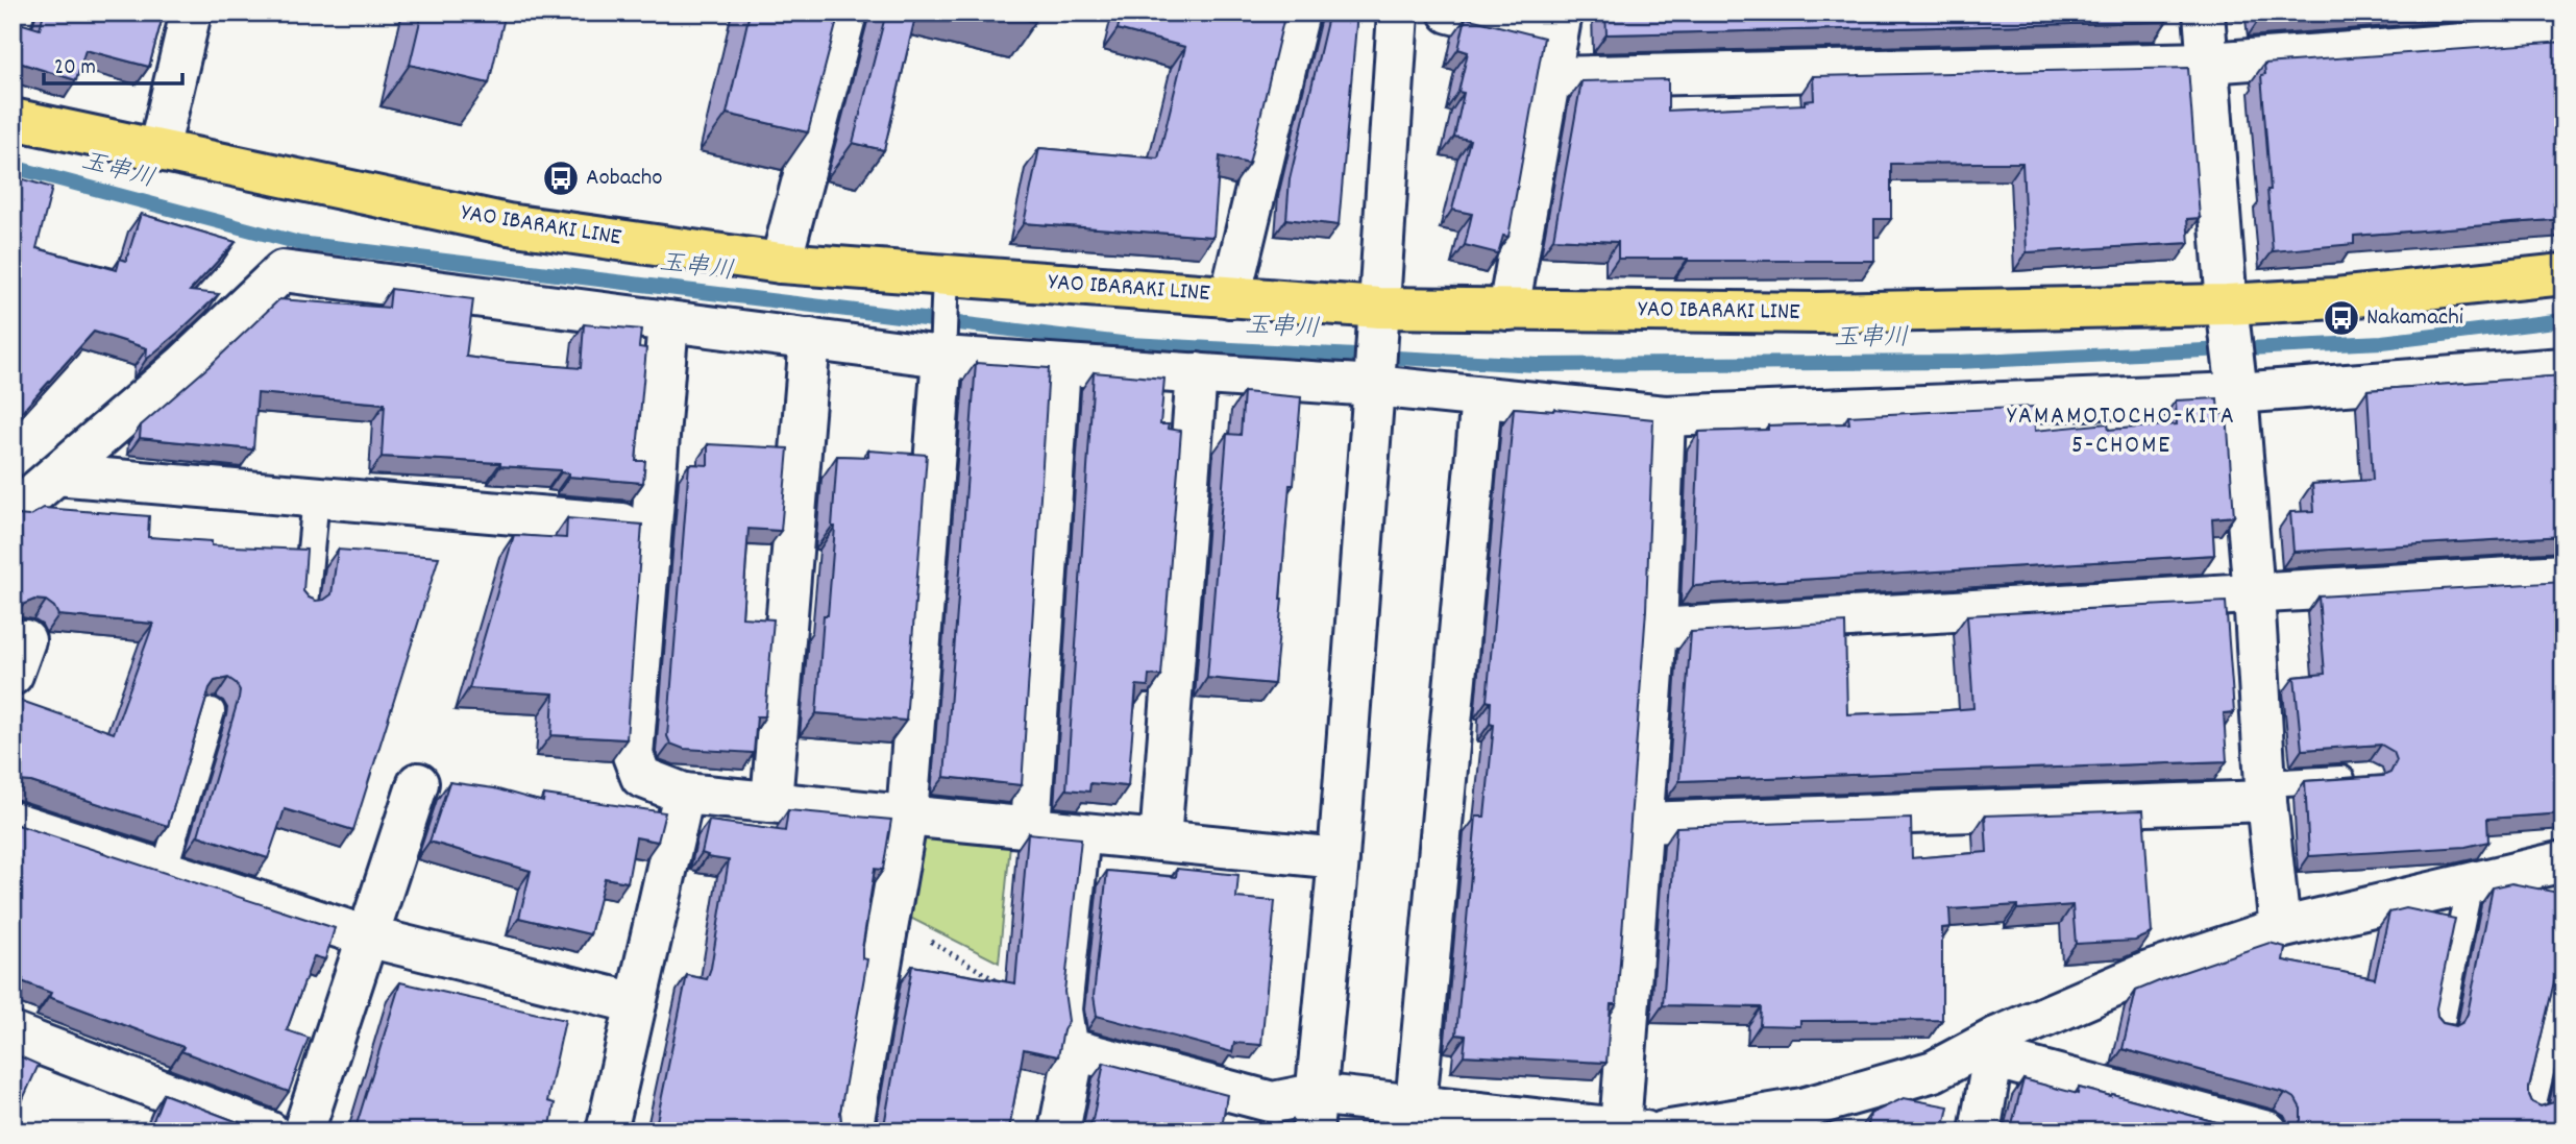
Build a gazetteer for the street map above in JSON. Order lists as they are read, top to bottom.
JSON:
{
  "streets": {
    "main road": ["YAO IBARAKI LINE"]
  },
  "districts": ["YAMAMOTOCHO-KITA 5-CHOME"],
  "water": ["玉串川"],
  "places": {
    "bus stop": ["Aobacho", "Nakamachi"]
  },
  "scale_bar": "20 m"
}
